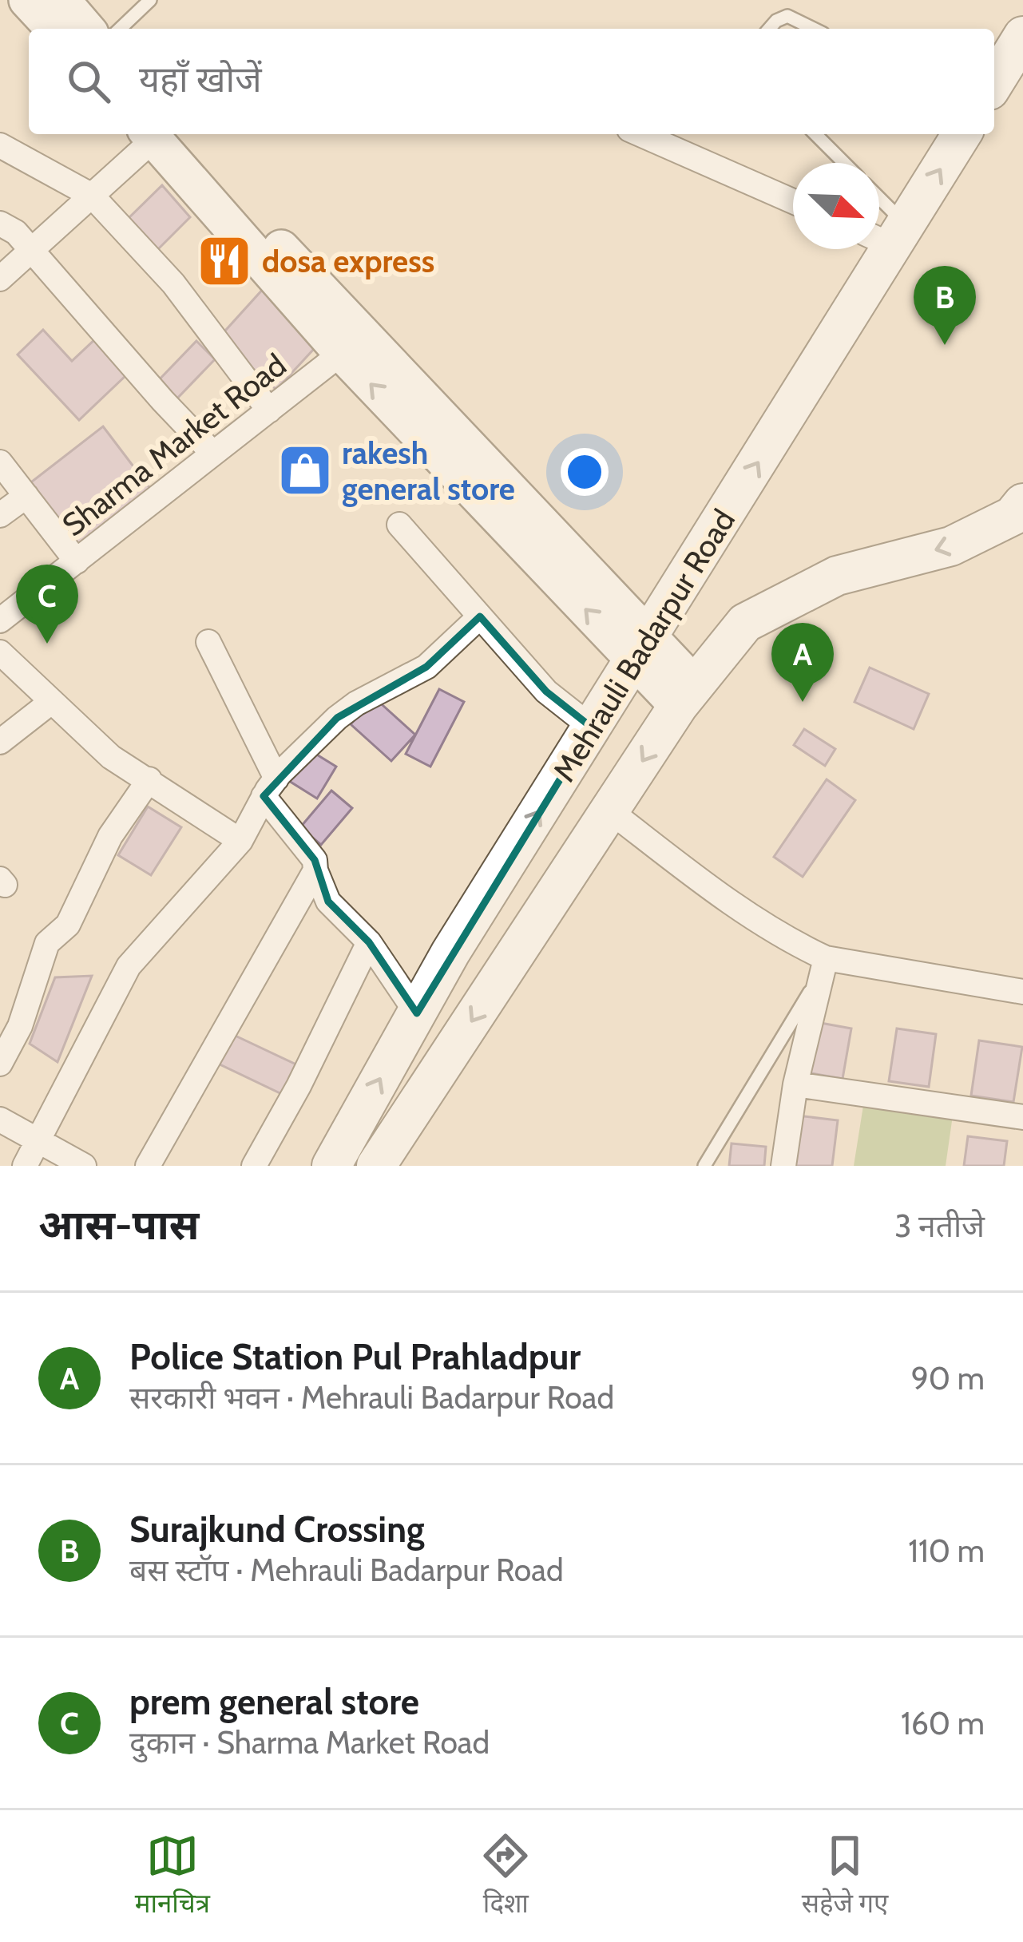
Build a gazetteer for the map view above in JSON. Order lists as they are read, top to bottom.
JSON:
{
  "streets": {
    "main road": ["Mehrauli Badarpur Road"],
    "street": ["Sharma Market Road"]
  },
  "places": {
    "restaurant": ["dosa express"],
    "shop": ["rakesh general store"]
  },
  "north": "bottom right",
  "page": {
    "search": "यहाँ खोजें",
    "pins": ["B", "C", "A"],
    "heading": ["आस-पास", "3 नतीजे"],
    "list": [
      {
        "mark": "A",
        "name": "Police Station Pul Prahladpur",
        "note": "सरकारी भवन · Mehrauli Badarpur Road",
        "value": "90 m"
      },
      {
        "mark": "B",
        "name": "Surajkund Crossing",
        "note": "बस स्टॉप · Mehrauli Badarpur Road",
        "value": "110 m"
      },
      {
        "mark": "C",
        "name": "prem general store",
        "note": "दुकान · Sharma Market Road",
        "value": "160 m"
      }
    ],
    "nav": ["मानचित्र", "दिशा", "सहेजे गए"]
  }
}
